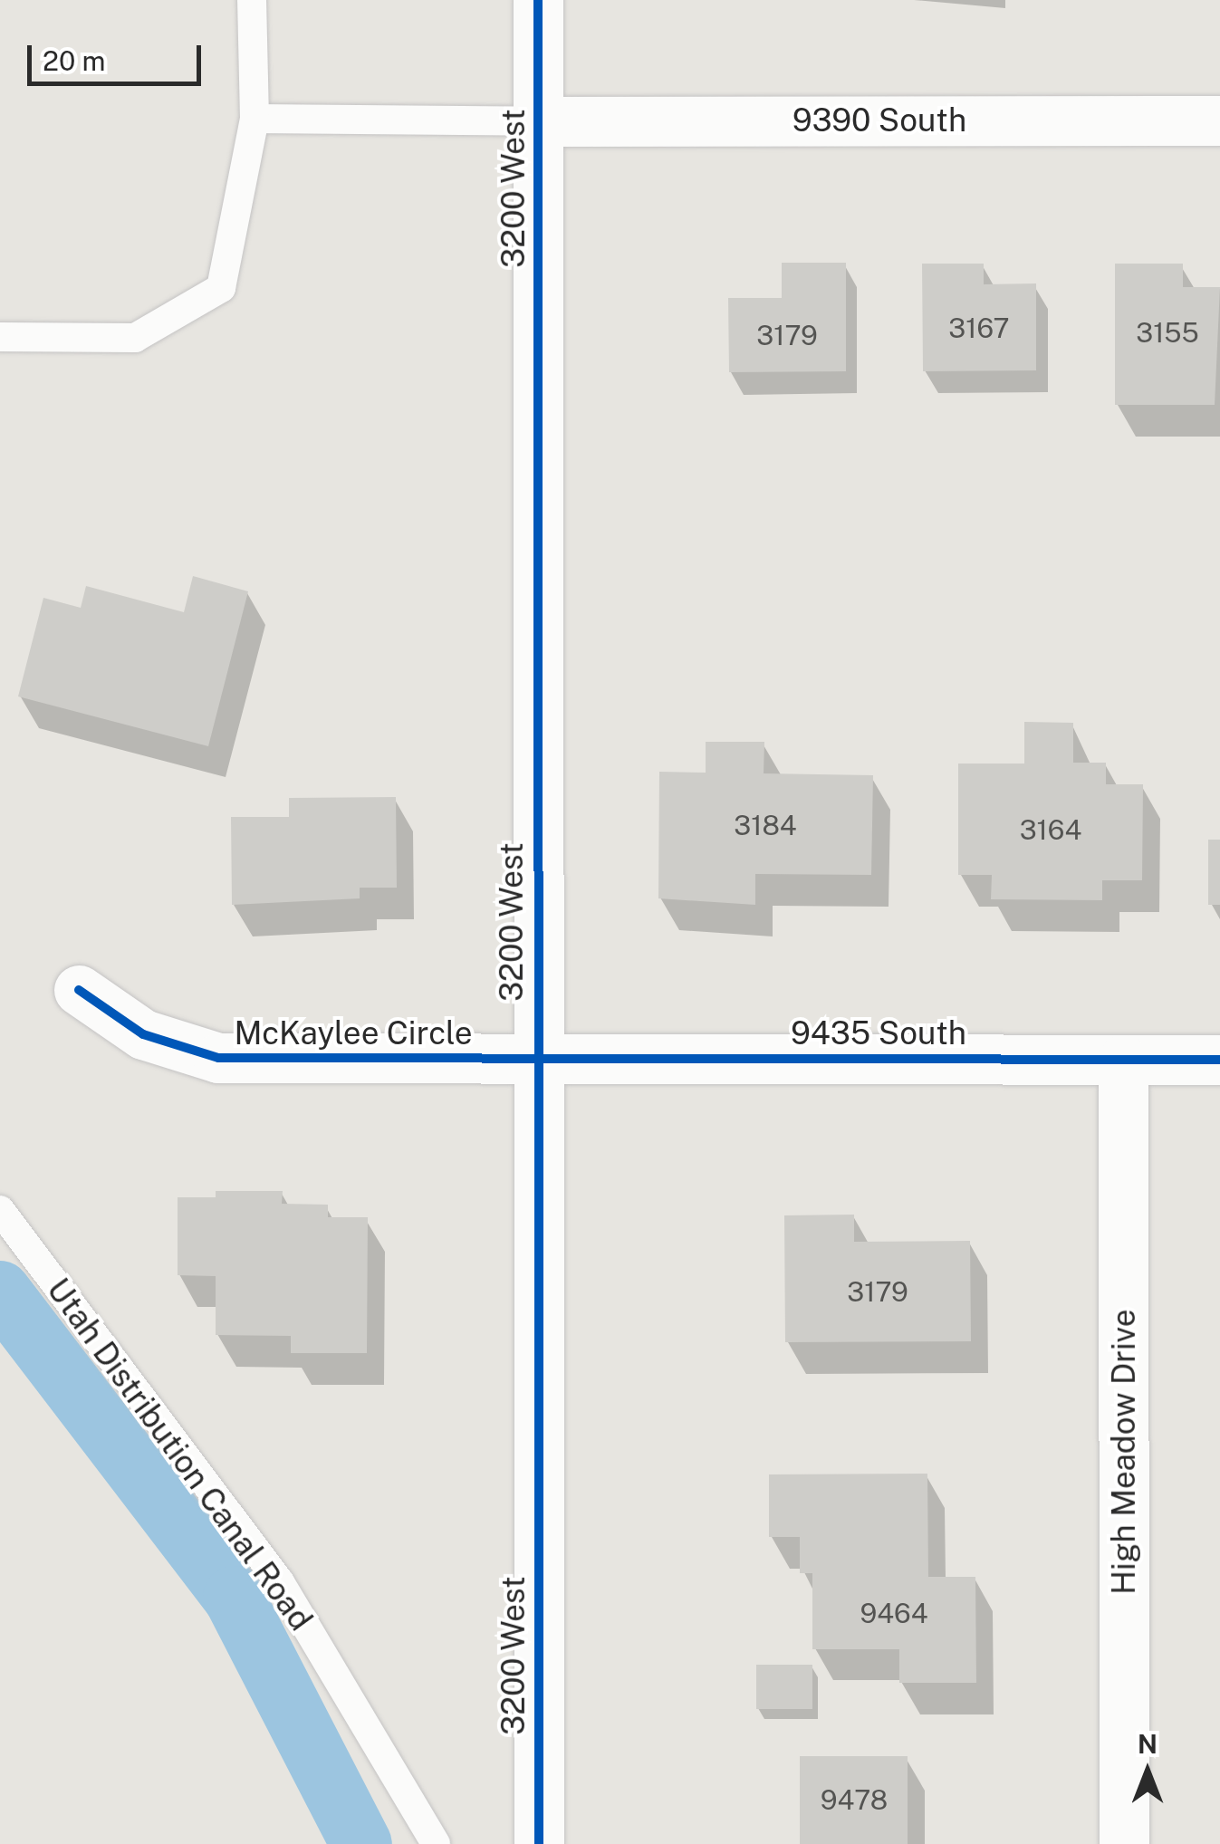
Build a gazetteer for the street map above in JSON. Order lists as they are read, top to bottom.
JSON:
{
  "streets": {
    "street": [
      "9390 South",
      "3200 West",
      "McKaylee Circle",
      "9435 South",
      "High Meadow Drive"
    ],
    "lane": ["Utah Distribution Canal Road"]
  },
  "crossings": [
    ["9390 South", "3200 West"],
    ["3200 West", "McKaylee Circle"],
    ["3200 West", "9435 South"],
    ["McKaylee Circle", "9435 South"],
    ["9435 South", "High Meadow Drive"]
  ],
  "house_numbers": [
    "3167",
    "3155",
    "3179",
    "3184",
    "3164",
    "3179",
    "9464",
    "9478"
  ],
  "scale_bar": "20 m",
  "north": "top"
}
